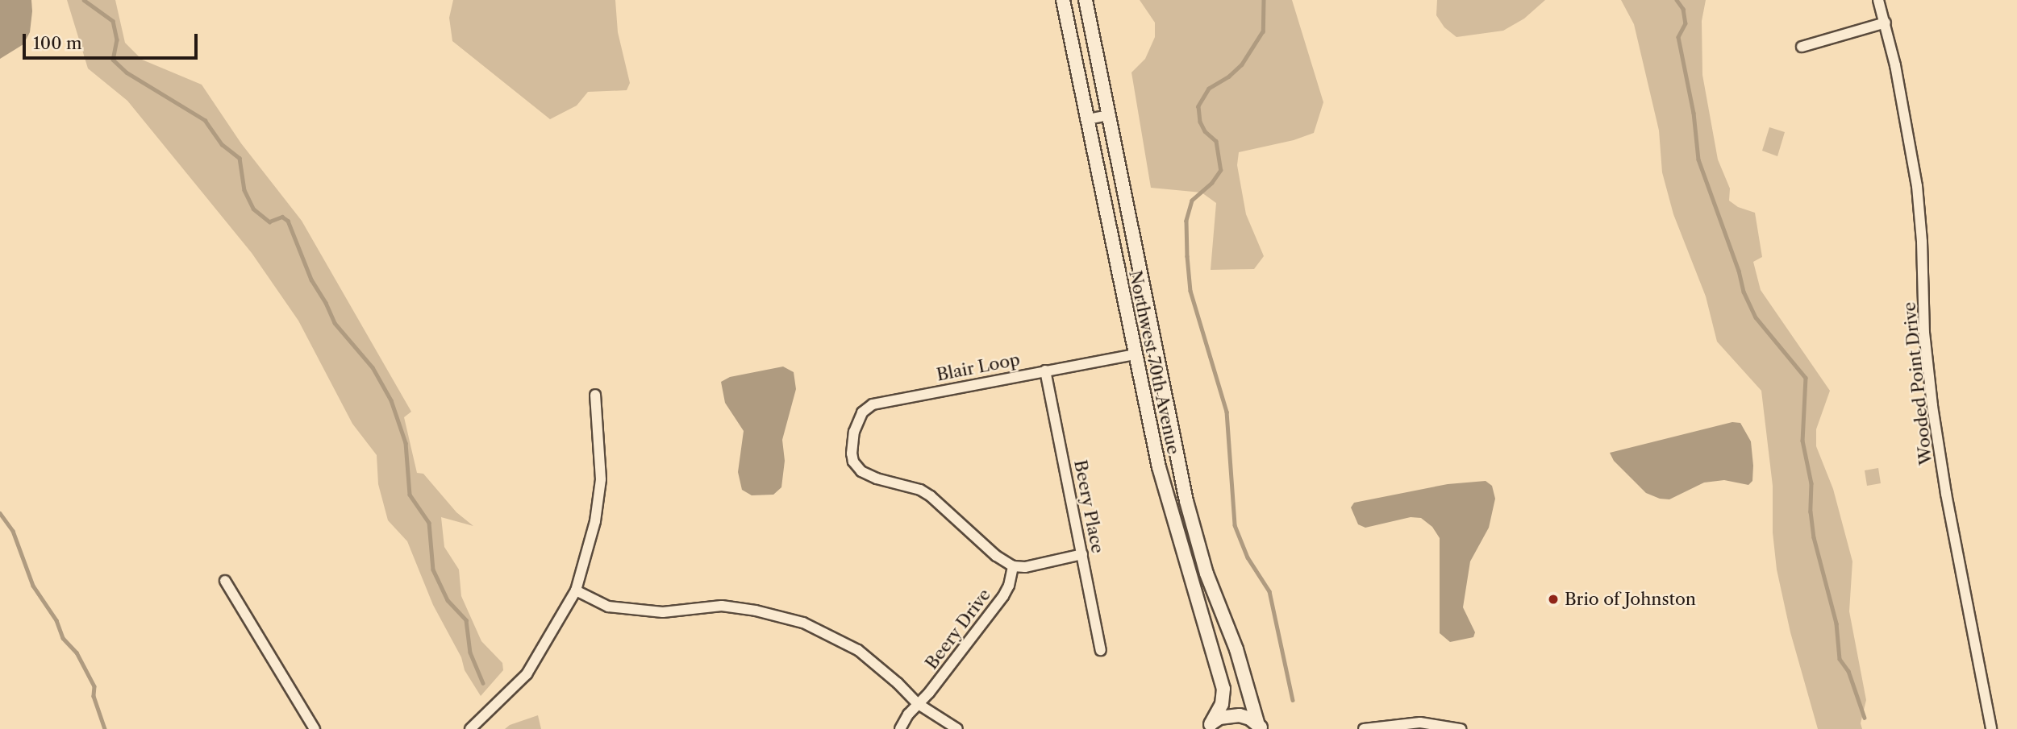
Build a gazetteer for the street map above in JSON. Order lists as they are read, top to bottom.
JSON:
{
  "streets": {
    "main road": ["Northwest 70th Avenue"],
    "street": [
      "Blair Loop",
      "Wooded Point Drive",
      "Beery Place",
      "Beery Drive"
    ]
  },
  "crossings": [
    ["Northwest 70th Avenue", "Blair Loop"],
    ["Blair Loop", "Beery Place"],
    ["Blair Loop", "Beery Drive"]
  ],
  "places": ["Brio of Johnston"],
  "scale_bar": "100 m"
}
